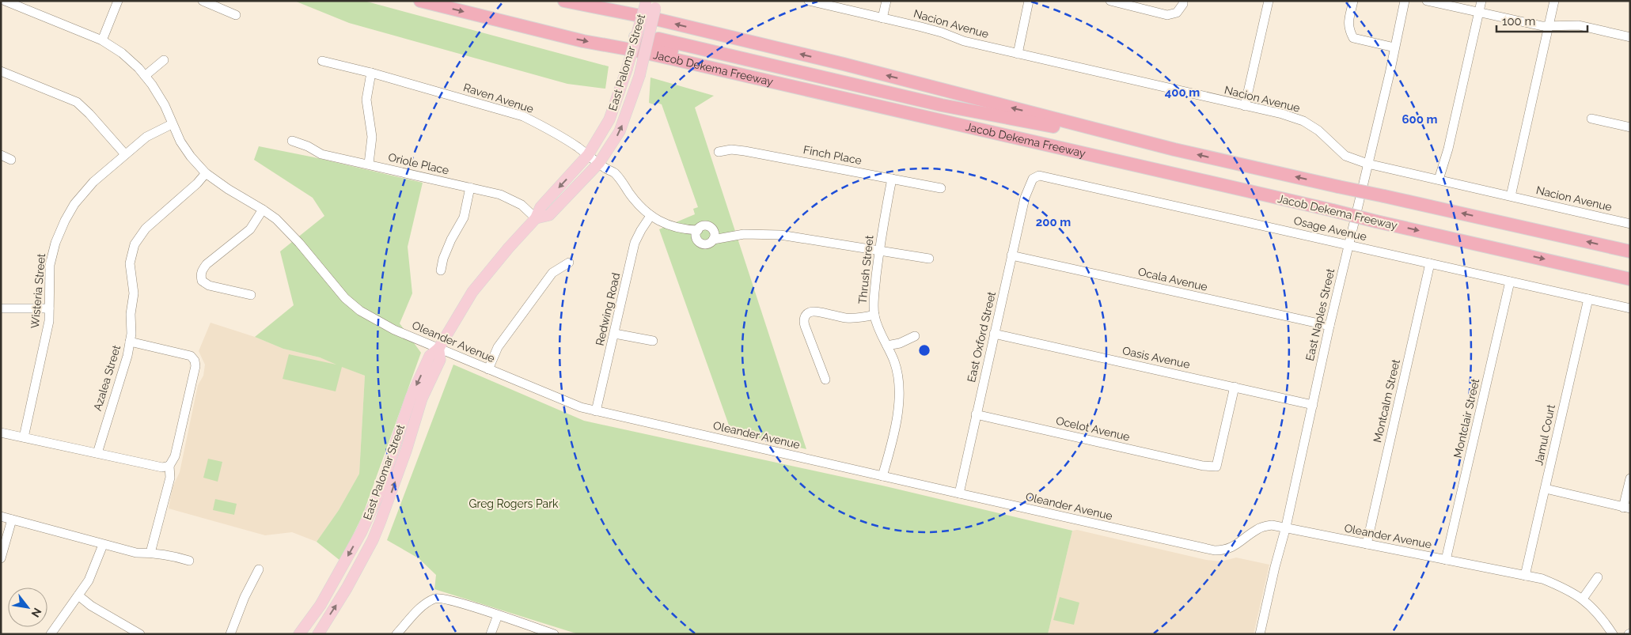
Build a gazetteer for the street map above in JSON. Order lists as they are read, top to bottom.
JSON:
{
  "streets": {
    "highway": ["Jacob Dekema Freeway"],
    "main road": ["East Palomar Street"],
    "street": [
      "Nacion Avenue",
      "Raven Avenue",
      "Finch Place",
      "Oriole Place",
      "Osage Avenue",
      "Thrush Street",
      "Ocala Avenue",
      "Wisteria Street",
      "Redwing Road",
      "East Naples Street",
      "East Oxford Street",
      "Oleander Avenue",
      "Oasis Avenue",
      "Azalea Street",
      "Montcalm Street",
      "Montclair Street",
      "Ocelot Avenue",
      "Jamul Court"
    ]
  },
  "crossings": [
    ["Nacion Avenue", "East Naples Street"],
    ["East Palomar Street", "Raven Avenue"],
    ["East Palomar Street", "Oriole Place"],
    ["East Palomar Street", "Oleander Avenue"],
    ["Raven Avenue", "Redwing Road"],
    ["Finch Place", "Thrush Street"],
    ["Osage Avenue", "East Naples Street"],
    ["Osage Avenue", "East Oxford Street"],
    ["Osage Avenue", "Montcalm Street"],
    ["Osage Avenue", "Montclair Street"],
    ["Osage Avenue", "Jamul Court"],
    ["Thrush Street", "Oleander Avenue"],
    ["Ocala Avenue", "East Naples Street"],
    ["Ocala Avenue", "East Oxford Street"],
    ["Wisteria Street", "Oleander Avenue"],
    ["Redwing Road", "Oleander Avenue"],
    ["East Naples Street", "Oleander Avenue"],
    ["East Naples Street", "Oasis Avenue"],
    ["East Oxford Street", "Oleander Avenue"],
    ["East Oxford Street", "Oasis Avenue"],
    ["East Oxford Street", "Ocelot Avenue"],
    ["Oleander Avenue", "Azalea Street"],
    ["Oleander Avenue", "Montcalm Street"],
    ["Oleander Avenue", "Montclair Street"],
    ["Oleander Avenue", "Jamul Court"],
    ["Oasis Avenue", "Ocelot Avenue"]
  ],
  "parks": ["Greg Rogers Park"],
  "scale_bar": "100 m",
  "north": "bottom right",
  "rings": ["400 m", "600 m", "200 m"]
}
